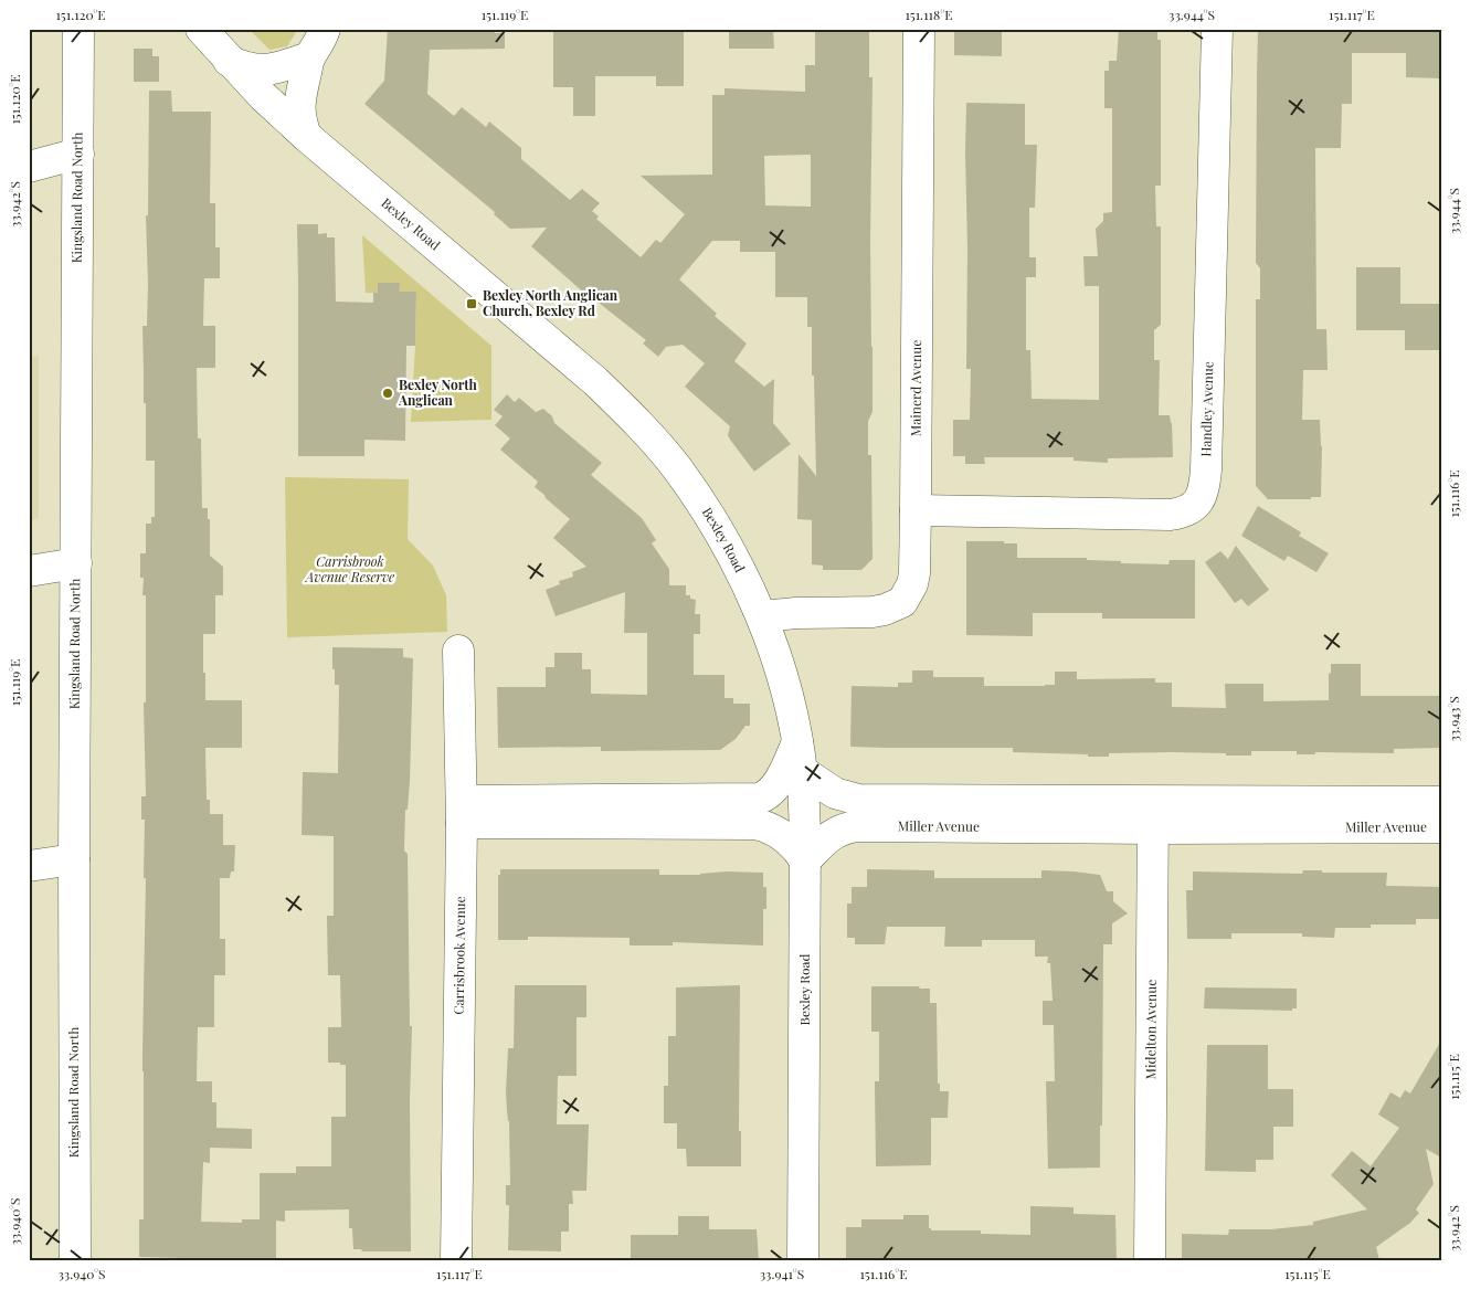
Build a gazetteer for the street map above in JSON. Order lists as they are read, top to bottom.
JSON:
{
  "streets": {
    "street": [
      "Kingsland Road North",
      "Bexley Road",
      "Mainerd Avenue",
      "Handley Avenue",
      "Miller Avenue",
      "Carrisbrook Avenue",
      "Midelton Avenue"
    ]
  },
  "crossings": [
    ["Bexley Road", "Mainerd Avenue"],
    ["Bexley Road", "Miller Avenue"],
    ["Mainerd Avenue", "Handley Avenue"],
    ["Miller Avenue", "Midelton Avenue"]
  ],
  "parks": ["Carrisbrook Avenue Reserve"],
  "places": {
    "transit": ["Bexley North Anglican Church, Bexley Rd"],
    "other": ["Bexley North Anglican"]
  },
  "coordinates": [
    "151.120°E",
    "151.119°E",
    "151.118°E",
    "33.944°S",
    "151.117°E",
    "33.942°S",
    "151.116°E",
    "33.943°S",
    "151.115°E",
    "33.940°S",
    "33.941°S"
  ]
}
